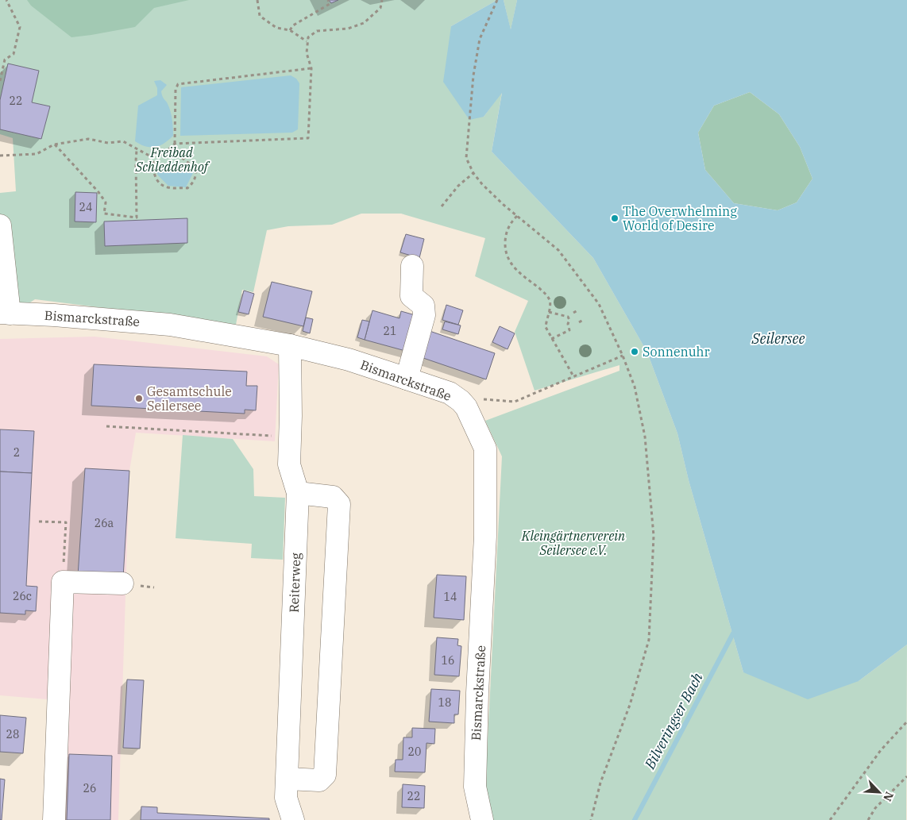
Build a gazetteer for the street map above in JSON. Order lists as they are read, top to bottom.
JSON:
{
  "streets": {
    "street": ["Bismarckstraße", "Reiterweg"]
  },
  "crossings": [
    ["Bismarckstraße", "Reiterweg"]
  ],
  "water": ["Seilersee", "Bilveringser Bach"],
  "parks": ["Freibad Schleddenhof", "Kleingärtnerverein Seilersee e.V."],
  "places": ["The Overwhelming World of Desire", "Sonnenuhr", "Gesamtschule Seilersee"],
  "house_numbers": [
    "22",
    "24",
    "21",
    "2",
    "26a",
    "26c",
    "14",
    "16",
    "18",
    "28",
    "20",
    "26",
    "22"
  ],
  "north": "bottom right"
}
